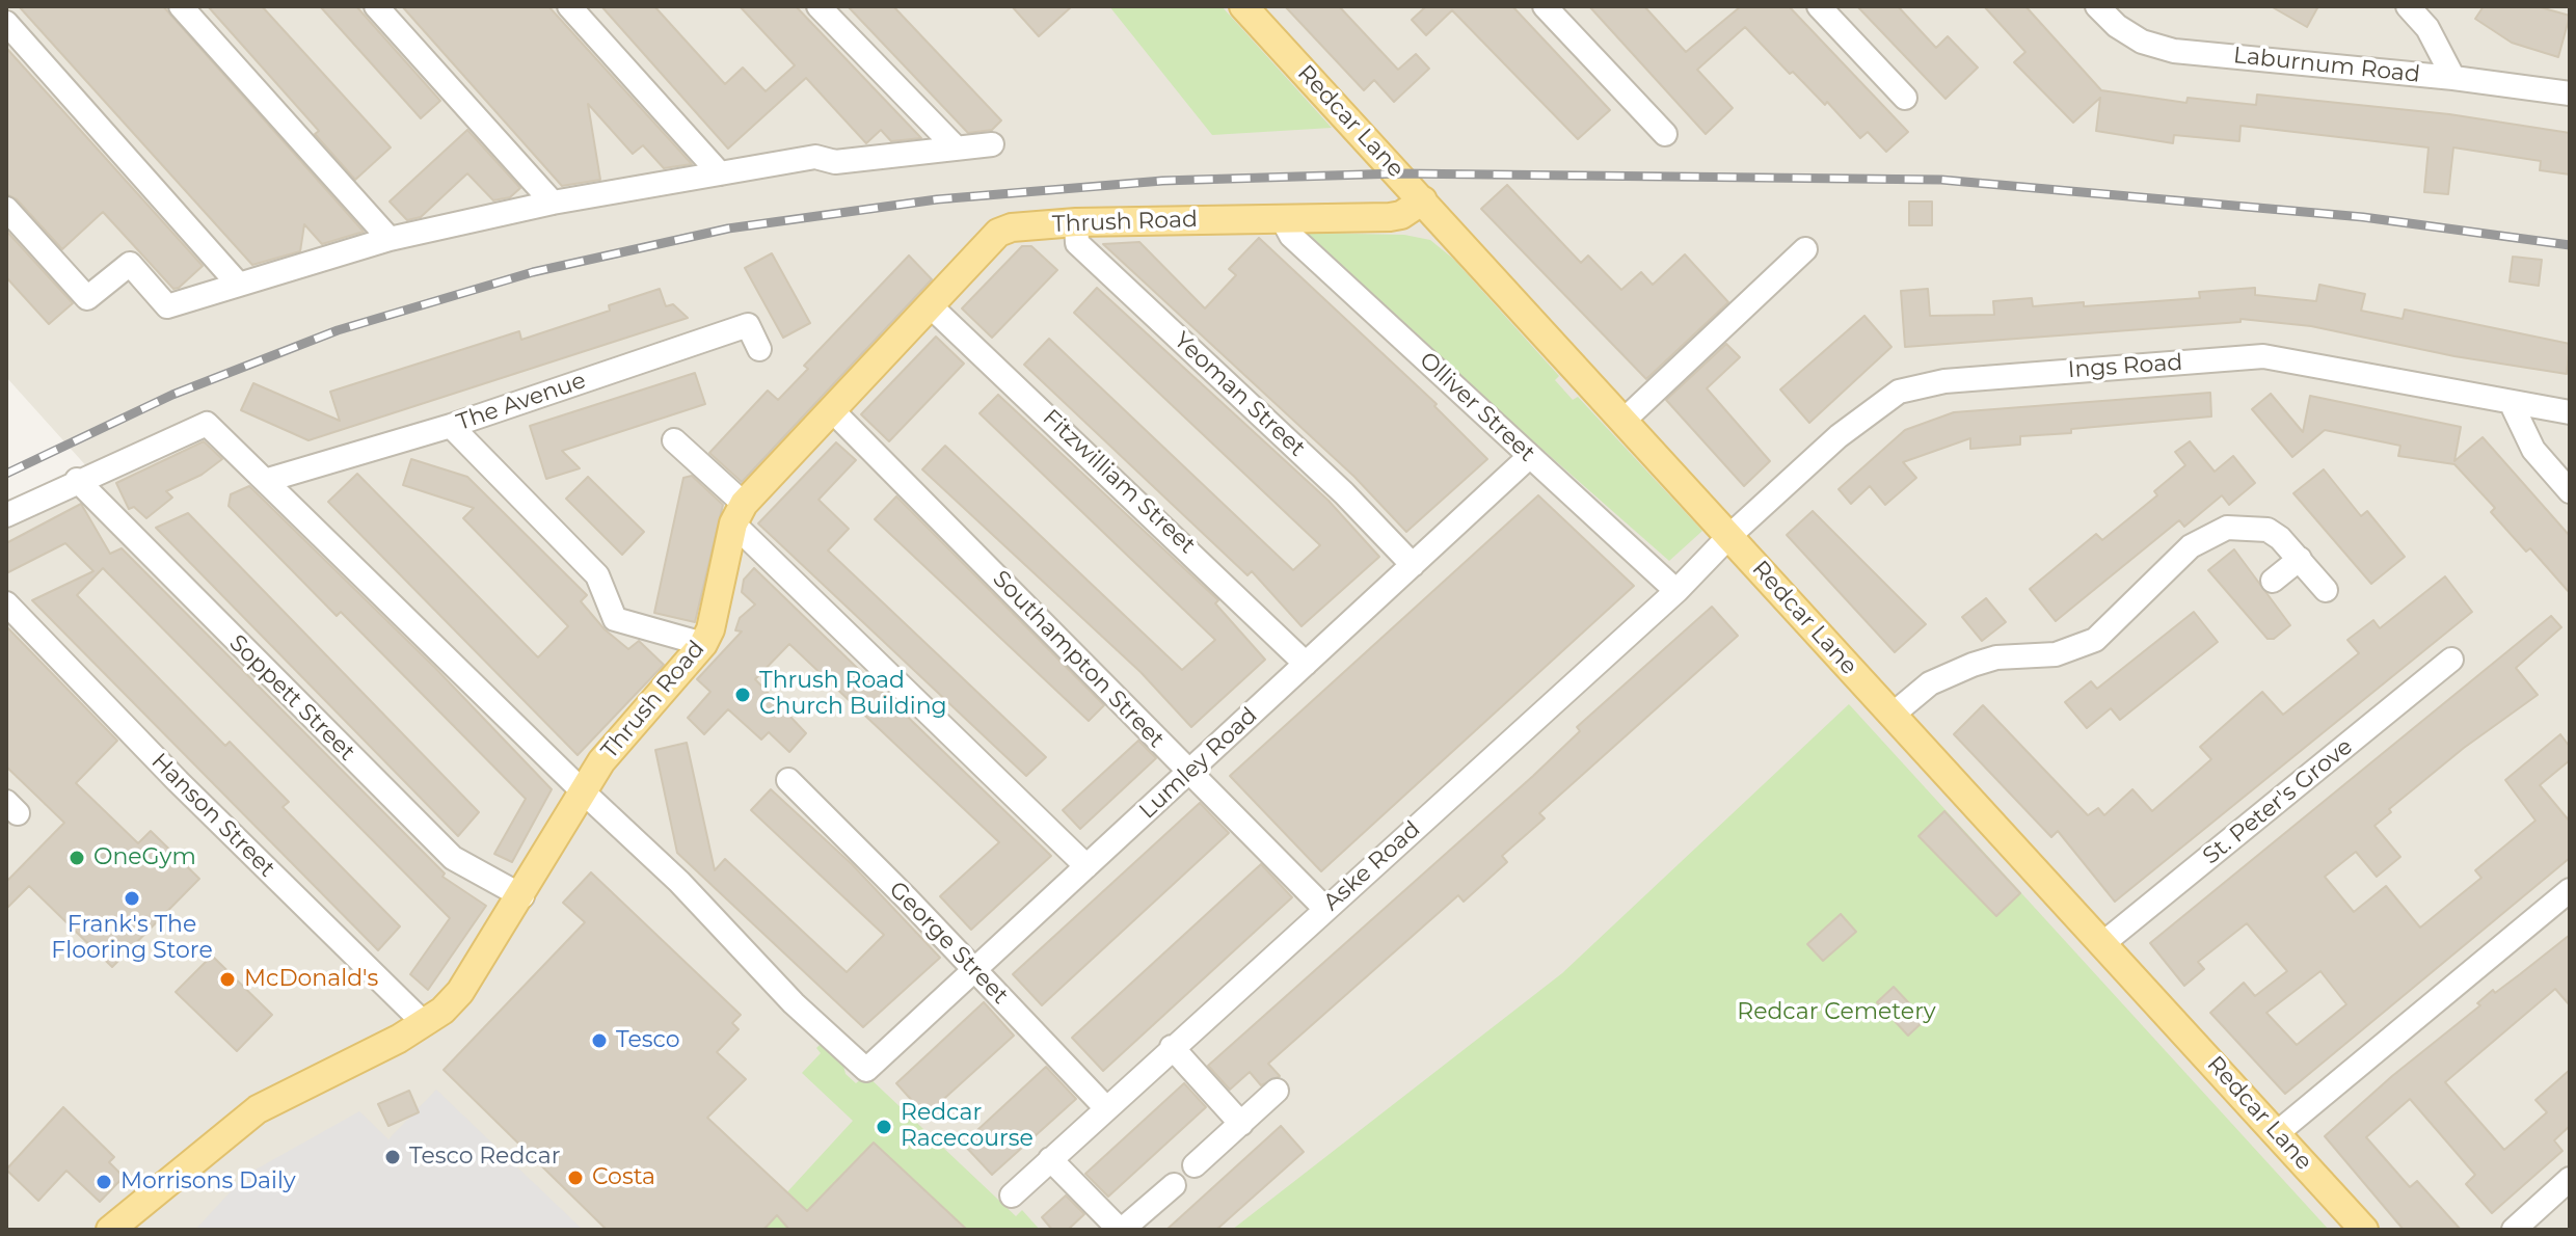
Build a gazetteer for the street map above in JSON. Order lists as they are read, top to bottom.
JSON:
{
  "streets": {
    "main road": ["Redcar Lane", "Thrush Road"],
    "street": [
      "Laburnum Road",
      "Ings Road",
      "Yeoman Street",
      "The Avenue",
      "Olliver Street",
      "Fitzwilliam Street",
      "Southampton Street",
      "Soppett Street",
      "Lumley Road",
      "St. Peter's Grove",
      "Hanson Street",
      "Aske Road",
      "George Street"
    ]
  },
  "crossings": [
    ["Redcar Lane", "Thrush Road"],
    ["Redcar Lane", "Ings Road"],
    ["Redcar Lane", "St. Peter's Grove"],
    ["Redcar Lane", "Aske Road"],
    ["Thrush Road", "Yeoman Street"],
    ["Thrush Road", "Olliver Street"],
    ["Thrush Road", "Fitzwilliam Street"],
    ["Thrush Road", "Southampton Street"],
    ["Thrush Road", "Soppett Street"],
    ["Thrush Road", "Lumley Road"],
    ["Thrush Road", "Hanson Street"],
    ["Ings Road", "Aske Road"],
    ["Yeoman Street", "Lumley Road"],
    ["Olliver Street", "Lumley Road"],
    ["Olliver Street", "Aske Road"],
    ["Fitzwilliam Street", "Lumley Road"],
    ["Southampton Street", "Lumley Road"],
    ["Southampton Street", "Aske Road"],
    ["Lumley Road", "George Street"],
    ["Aske Road", "George Street"]
  ],
  "parks": ["Redcar Cemetery"],
  "places": [
    "Thrush Road Church Building",
    "OneGym",
    "Frank's The Flooring Store",
    "McDonald's",
    "Tesco",
    "Redcar Racecourse",
    "Tesco Redcar",
    "Costa",
    "Morrisons Daily"
  ]
}
